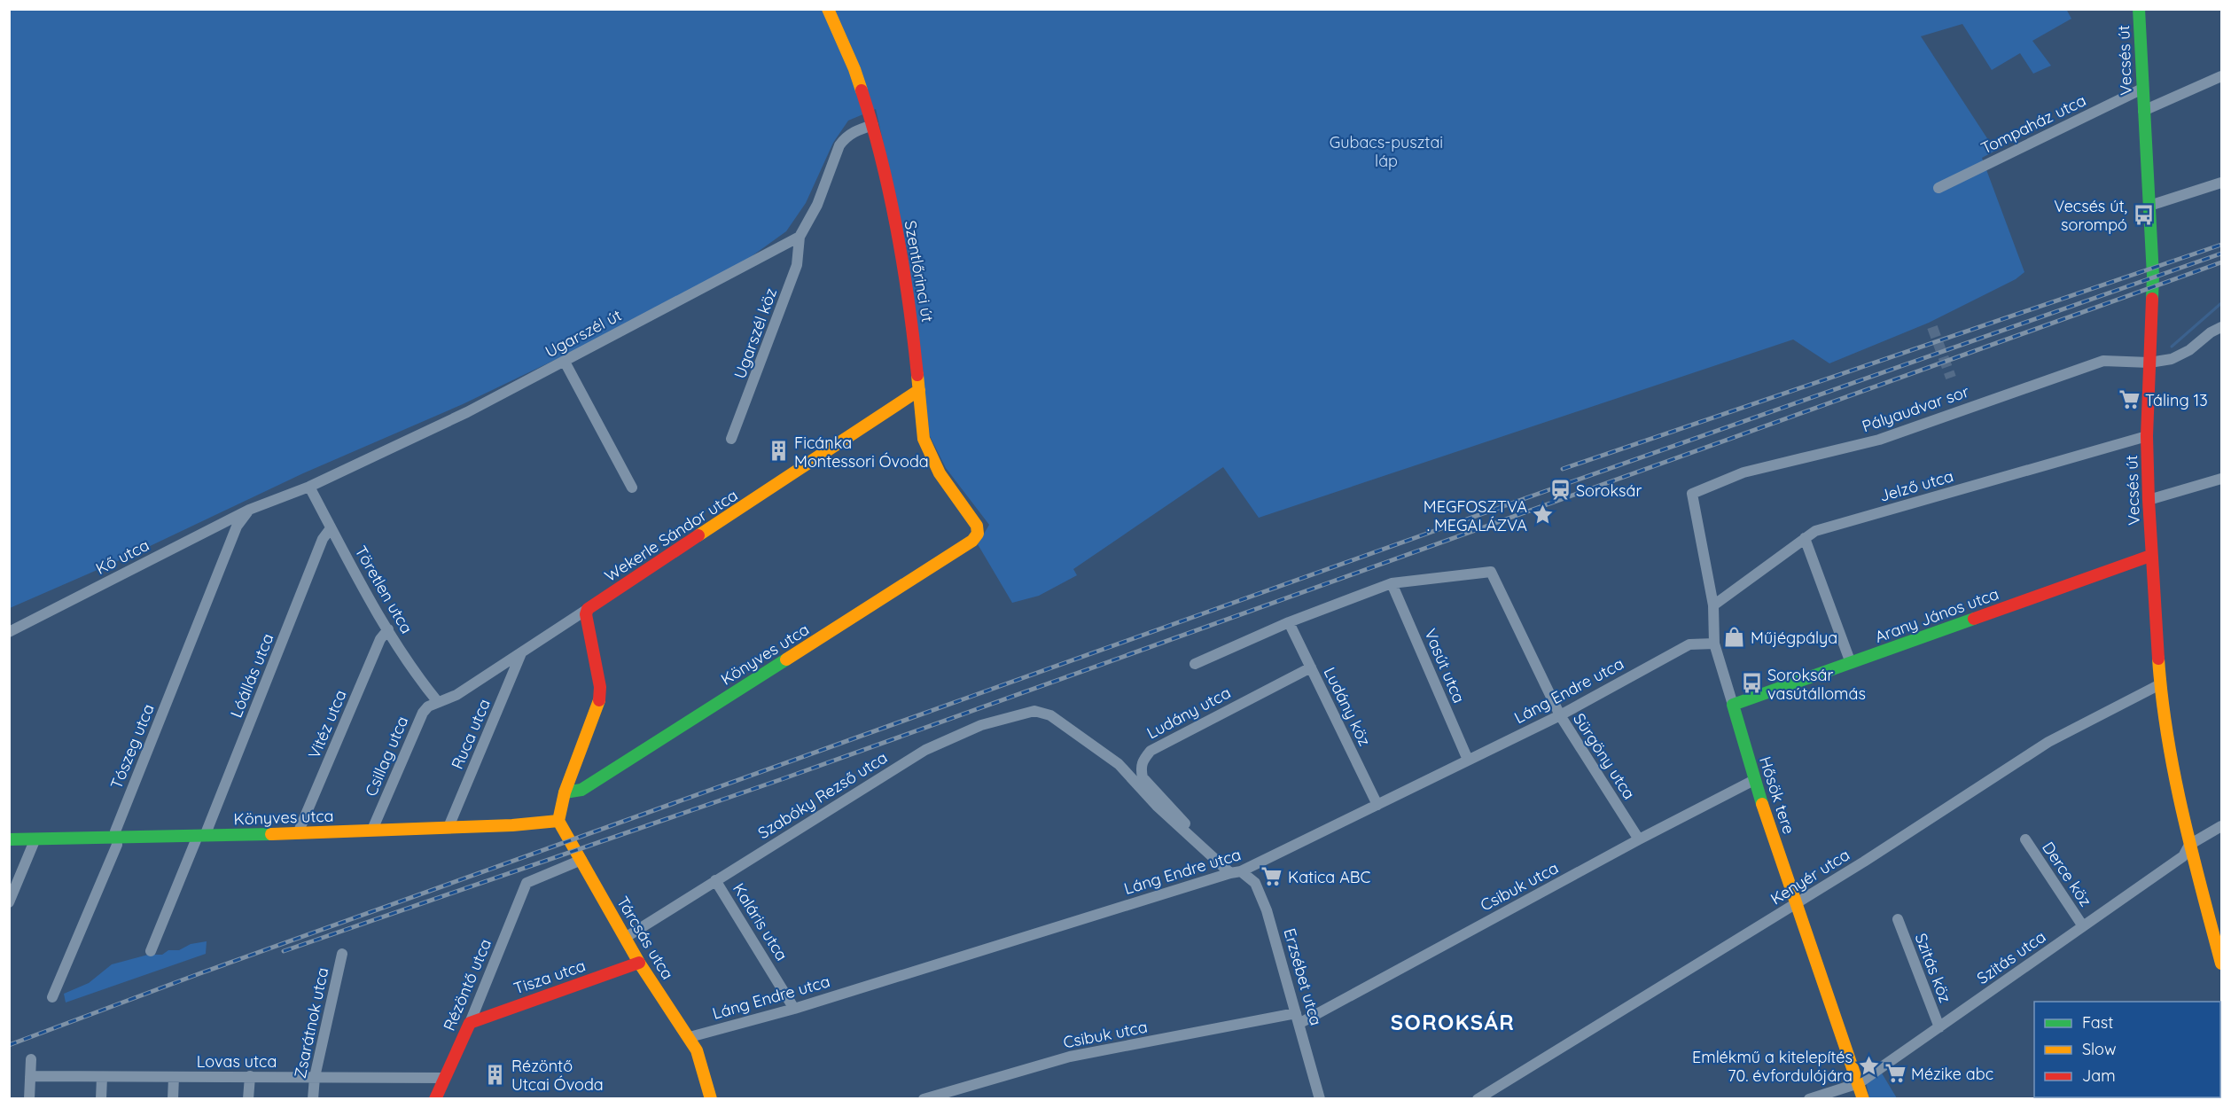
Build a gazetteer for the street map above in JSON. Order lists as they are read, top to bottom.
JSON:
{
  "streets": {
    "street": [
      "Vecsés út",
      "Tompaház utca",
      "Szentlőrinci út",
      "Ugarszél út",
      "Ugarszél köz",
      "Pályaudvar sor",
      "Jelző utca",
      "Wekerle Sándor utca",
      "Kő utca",
      "Töretlen utca",
      "Arany János utca",
      "Könyves utca",
      "Vasút utca",
      "Lóállás utca",
      "Láng Endre utca",
      "Ludány köz",
      "Ludány utca",
      "Vitéz utca",
      "Ruca utca",
      "Tószeg utca",
      "Csillag utca",
      "Sürgöny utca",
      "Szabóky Rezső utca",
      "Hősök tere",
      "Derce köz",
      "Kenyér utca",
      "Csibuk utca",
      "Kaláris utca",
      "Tárcsás utca",
      "Szitás utca",
      "Szitás köz",
      "Tisza utca",
      "Erzsébet utca",
      "Rézöntő utca",
      "Zsarátnok utca",
      "Lovas utca"
    ]
  },
  "crossings": [
    ["Vecsés út", "Tompaház utca"],
    ["Vecsés út", "Pályaudvar sor"],
    ["Vecsés út", "Jelző utca"],
    ["Vecsés út", "Arany János utca"],
    ["Vecsés út", "Kenyér utca"],
    ["Vecsés út", "Szitás utca"],
    ["Szentlőrinci út", "Wekerle Sándor utca"],
    ["Szentlőrinci út", "Könyves utca"],
    ["Ugarszél út", "Ugarszél köz"],
    ["Ugarszél út", "Kő utca"],
    ["Ugarszél út", "Töretlen utca"],
    ["Ugarszél út", "Tószeg utca"],
    ["Pályaudvar sor", "Hősök tere"],
    ["Jelző utca", "Hősök tere"],
    ["Wekerle Sándor utca", "Töretlen utca"],
    ["Wekerle Sándor utca", "Ruca utca"],
    ["Wekerle Sándor utca", "Csillag utca"],
    ["Kő utca", "Tószeg utca"],
    ["Töretlen utca", "Lóállás utca"],
    ["Töretlen utca", "Vitéz utca"],
    ["Töretlen utca", "Csillag utca"],
    ["Arany János utca", "Hősök tere"],
    ["Könyves utca", "Lóállás utca"],
    ["Könyves utca", "Vitéz utca"],
    ["Könyves utca", "Ruca utca"],
    ["Könyves utca", "Tószeg utca"],
    ["Könyves utca", "Csillag utca"],
    ["Könyves utca", "Tárcsás utca"],
    ["Vasút utca", "Láng Endre utca"],
    ["Vasút utca", "Sürgöny utca"],
    ["Láng Endre utca", "Ludány köz"],
    ["Láng Endre utca", "Sürgöny utca"],
    ["Láng Endre utca", "Hősök tere"],
    ["Láng Endre utca", "Kaláris utca"],
    ["Láng Endre utca", "Tárcsás utca"],
    ["Láng Endre utca", "Erzsébet utca"],
    ["Ludány köz", "Ludány utca"],
    ["Ludány utca", "Erzsébet utca"],
    ["Sürgöny utca", "Csibuk utca"],
    ["Szabóky Rezső utca", "Kaláris utca"],
    ["Szabóky Rezső utca", "Tárcsás utca"],
    ["Szabóky Rezső utca", "Erzsébet utca"],
    ["Hősök tere", "Kenyér utca"],
    ["Hősök tere", "Csibuk utca"],
    ["Hősök tere", "Szitás utca"],
    ["Derce köz", "Szitás utca"],
    ["Csibuk utca", "Erzsébet utca"],
    ["Tárcsás utca", "Tisza utca"],
    ["Tárcsás utca", "Rézöntő utca"],
    ["Szitás utca", "Szitás köz"],
    ["Tisza utca", "Rézöntő utca"],
    ["Rézöntő utca", "Lovas utca"],
    ["Zsarátnok utca", "Lovas utca"]
  ],
  "districts": ["SOROKSÁR"],
  "parks": ["Gubacs-pusztai láp"],
  "places": {
    "bus stop": ["Vecsés út, sorompó", "Soroksár vasútállomás"],
    "supermarket": ["Táling 13", "Katica ABC", "Mézike abc"],
    "building": ["Ficánka Montessori Óvoda", "Rézöntő Utcai Óvoda"],
    "station": ["Soroksár"],
    "place": ["MEGFOSZTVA . MEGALÁZVA", "Emlékmű a kitelepítés 70. évfordulójára"],
    "shop": ["Műjégpálya"]
  },
  "legend": ["Fast", "Slow", "Jam"]
}
